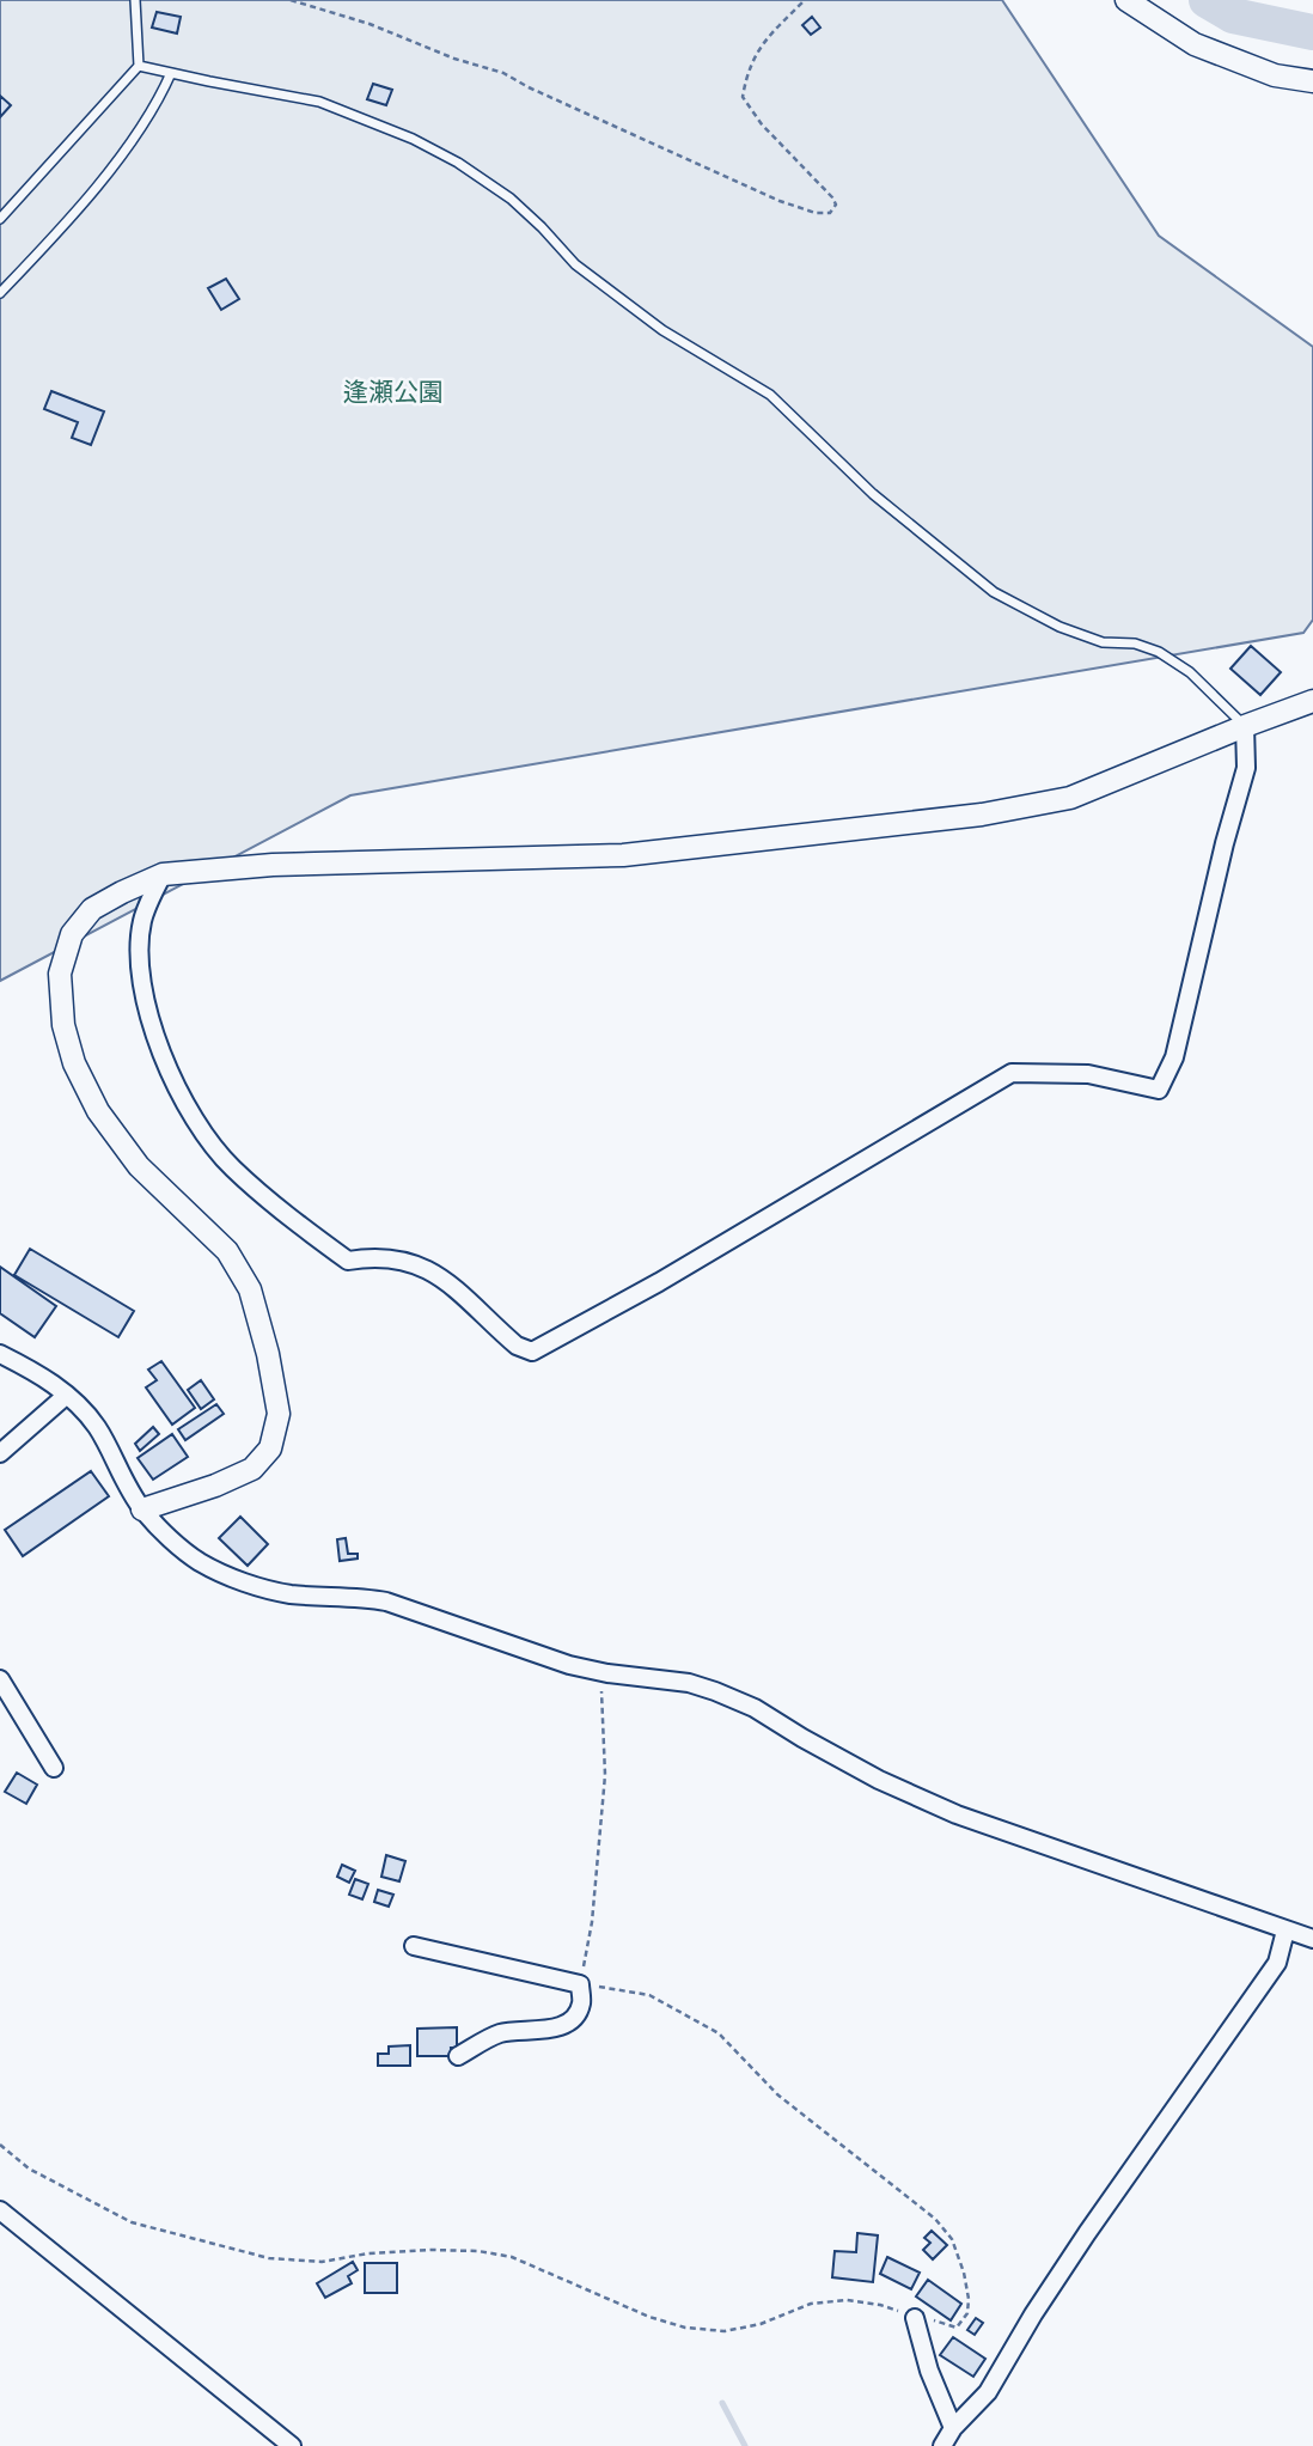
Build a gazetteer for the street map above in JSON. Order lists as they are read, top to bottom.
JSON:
{
  "parks": ["逢瀬公園"]
}
